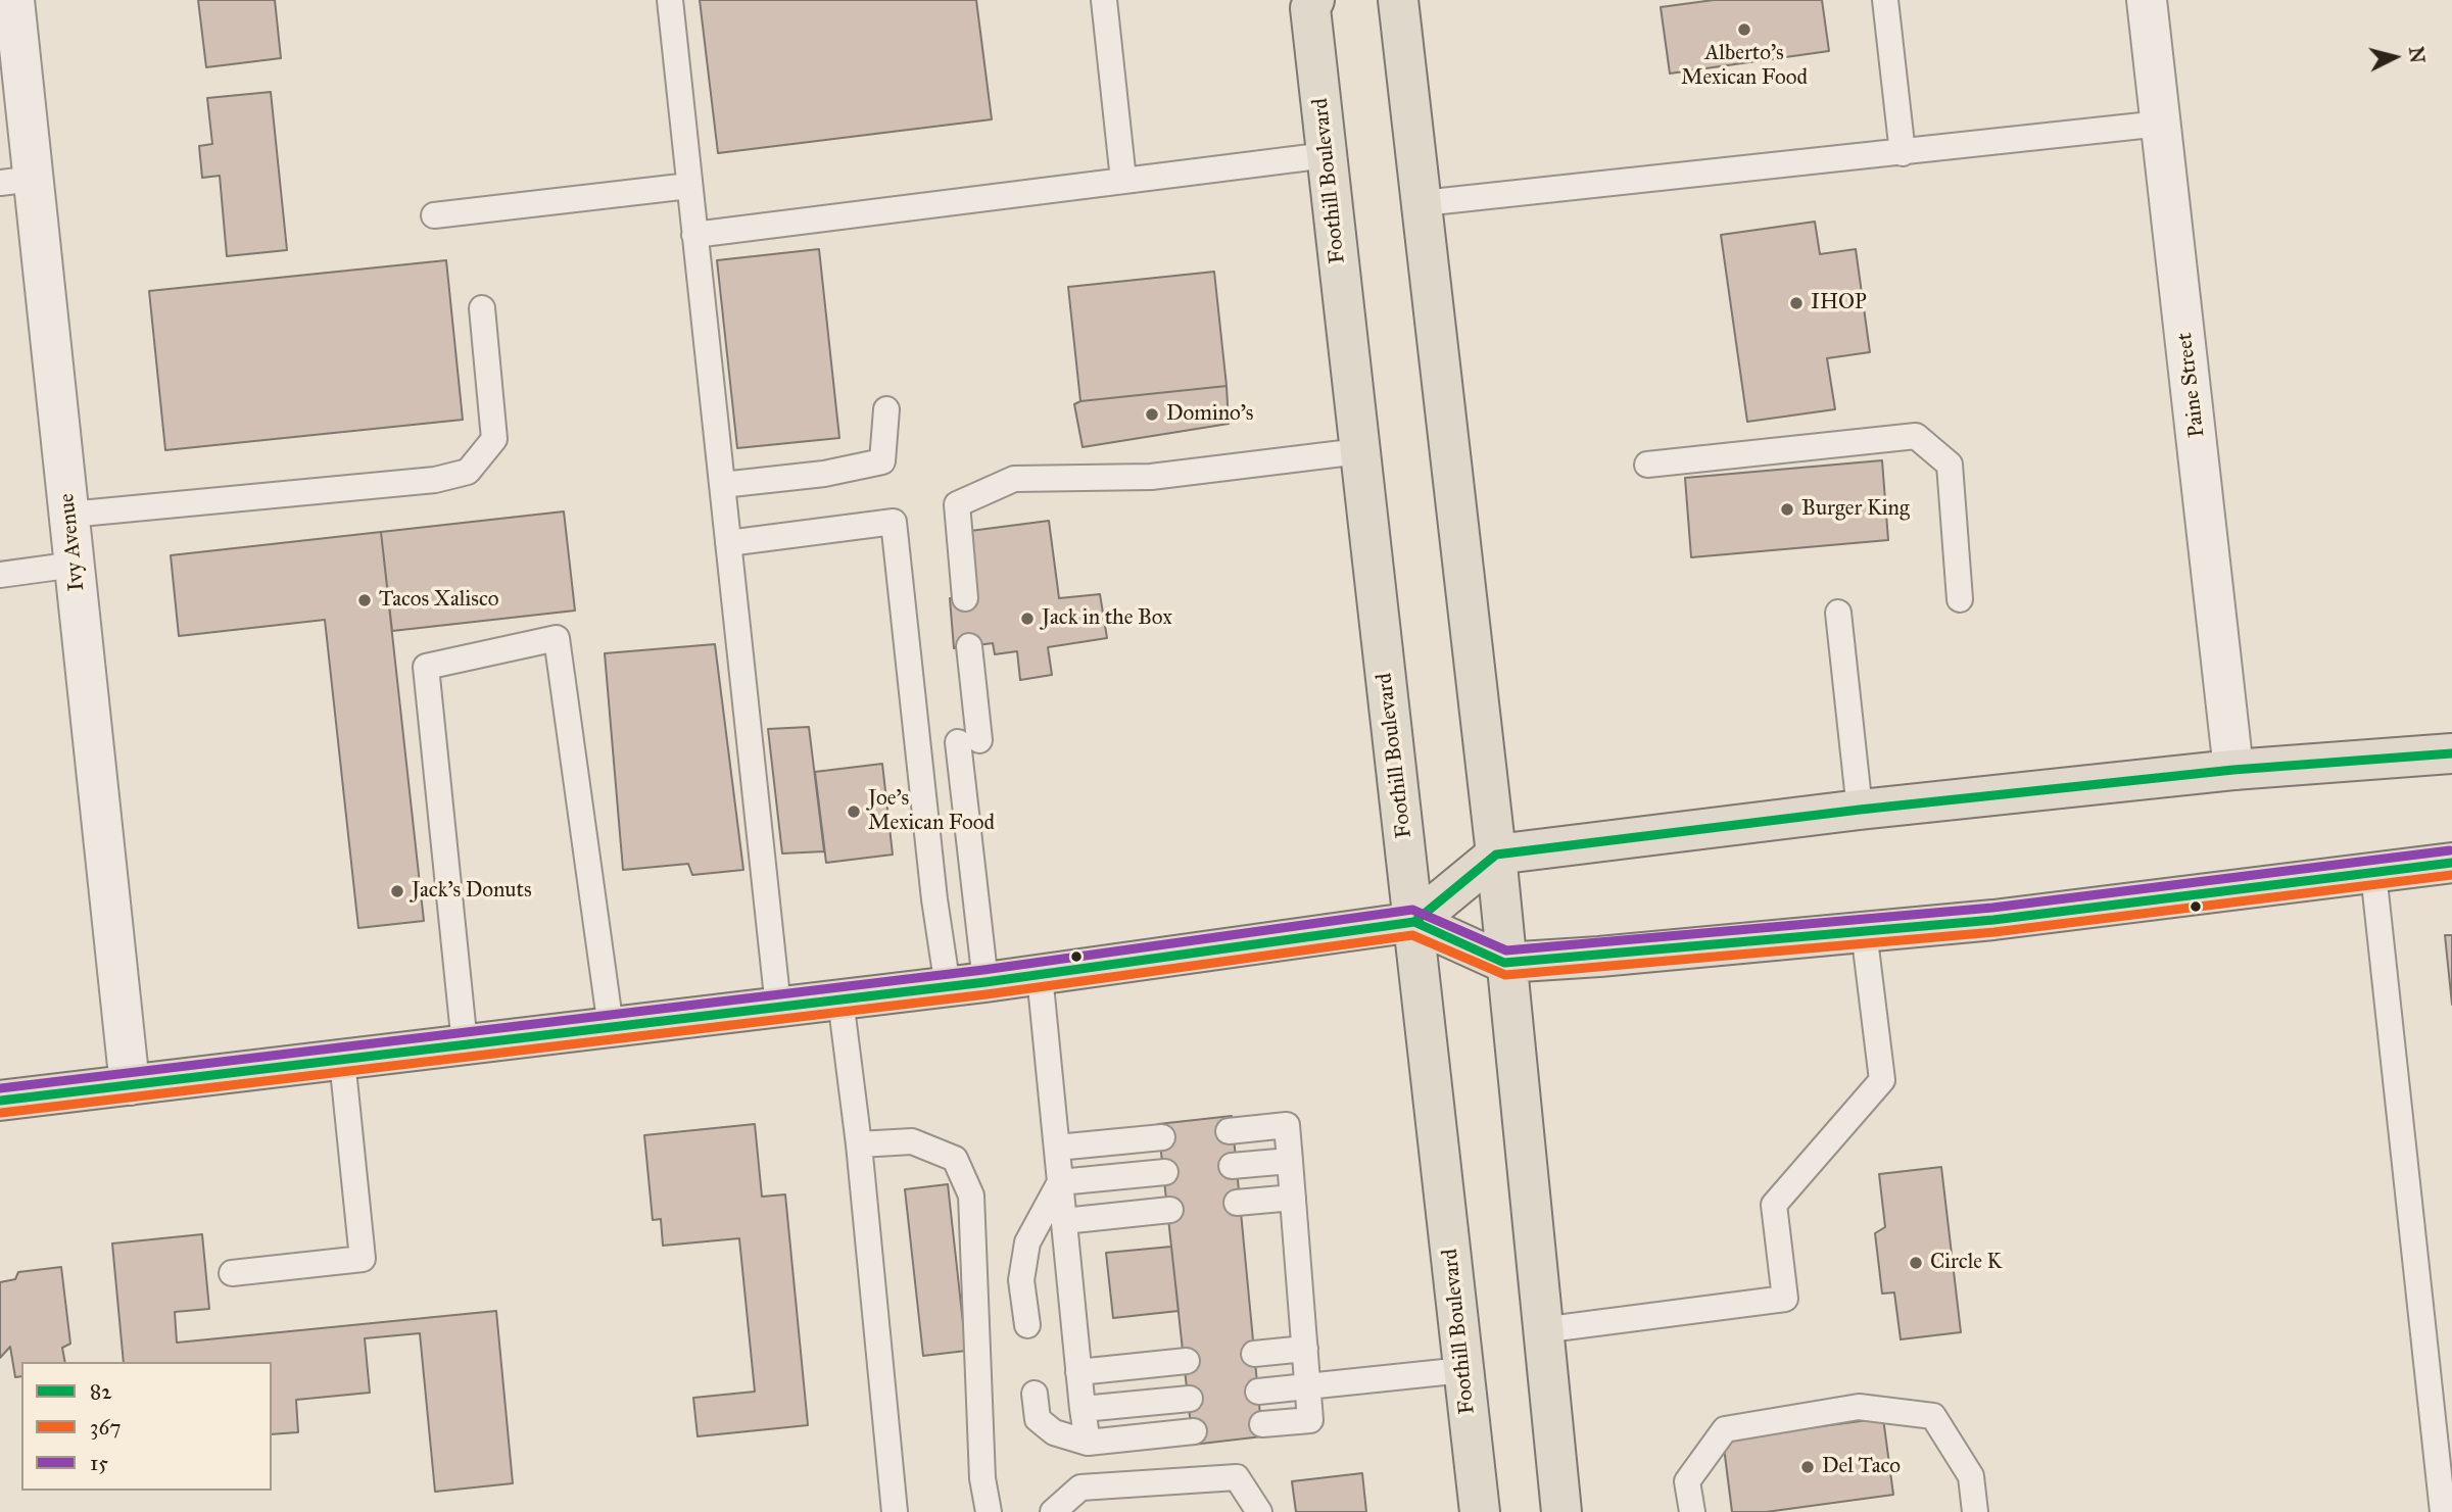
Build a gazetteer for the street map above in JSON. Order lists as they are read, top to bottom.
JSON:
{
  "streets": {
    "main road": ["Foothill Boulevard"],
    "street": ["Paine Street", "Ivy Avenue"]
  },
  "places": [
    "Alberto's Mexican Food",
    "IHOP",
    "Domino's",
    "Burger King",
    "Tacos Xalisco",
    "Jack in the Box",
    "Joe's Mexican Food",
    "Jack's Donuts",
    "Circle K",
    "Del Taco"
  ],
  "lines": ["transit line 82", "transit line 15", "transit line 367"],
  "legend": ["82", "367", "15"],
  "north": "right"
}
